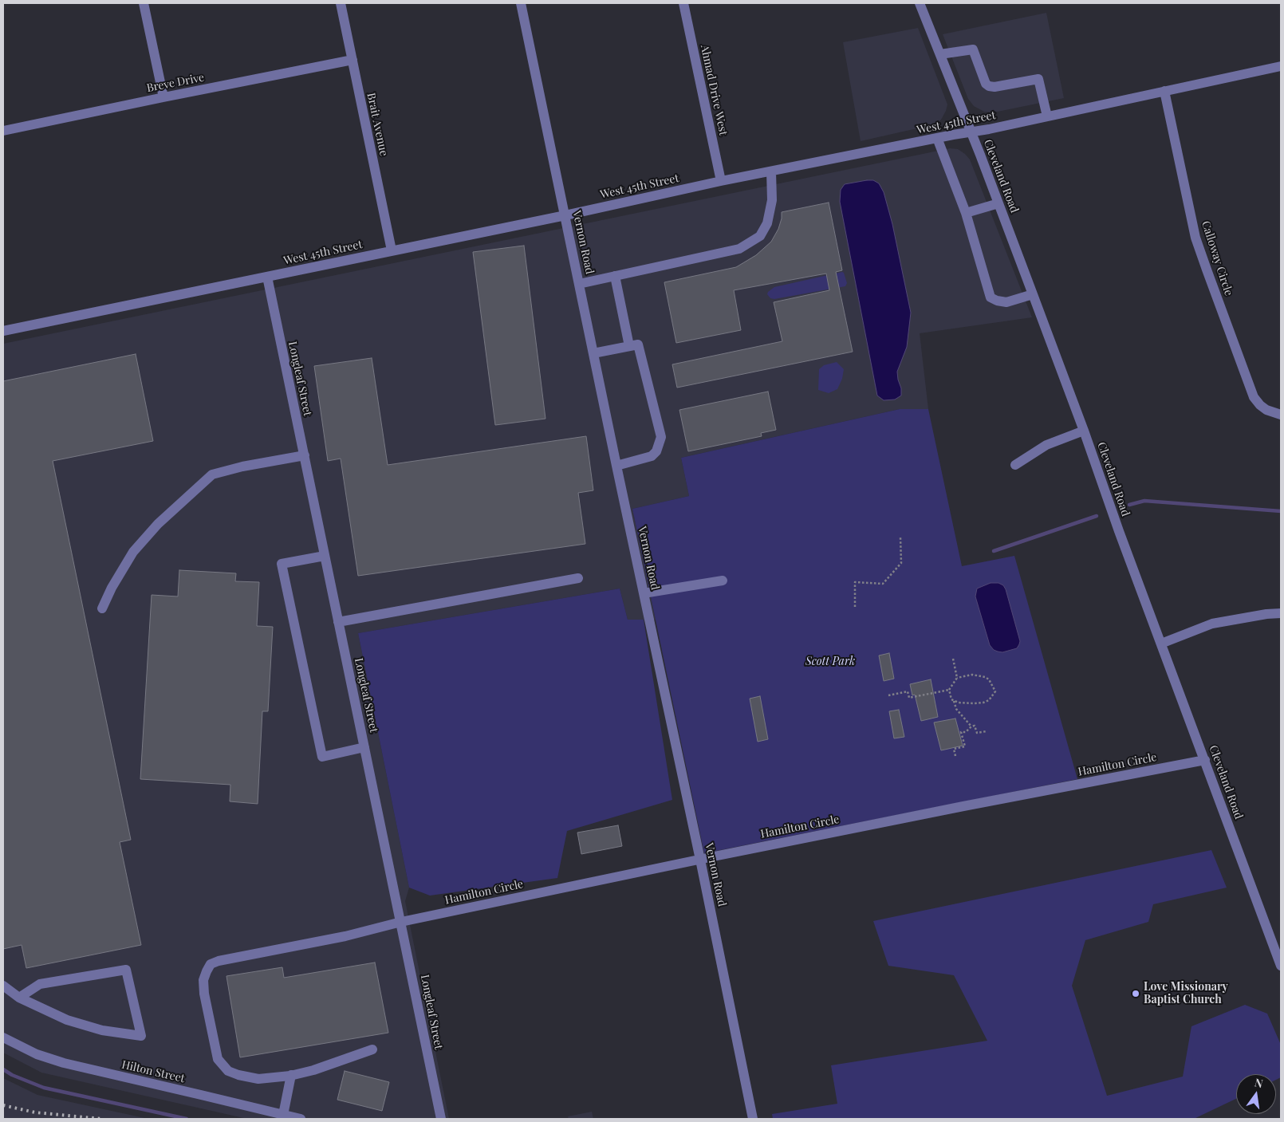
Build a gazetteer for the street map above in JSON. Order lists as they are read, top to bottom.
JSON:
{
  "streets": {
    "street": [
      "Breve Drive",
      "Ahmad Drive West",
      "West 45th Street",
      "Brait Avenue",
      "Cleveland Road",
      "Vernon Road",
      "Calloway Circle",
      "Longleaf Street",
      "Hamilton Circle",
      "Hilton Street"
    ]
  },
  "crossings": [
    ["Breve Drive", "Brait Avenue"],
    ["Ahmad Drive West", "West 45th Street"],
    ["West 45th Street", "Brait Avenue"],
    ["West 45th Street", "Cleveland Road"],
    ["West 45th Street", "Vernon Road"],
    ["West 45th Street", "Calloway Circle"],
    ["West 45th Street", "Longleaf Street"],
    ["Cleveland Road", "Hamilton Circle"],
    ["Vernon Road", "Hamilton Circle"],
    ["Longleaf Street", "Hamilton Circle"]
  ],
  "parks": ["Scott Park"],
  "places": ["Love Missionary Baptist Church"],
  "north": "top"
}
